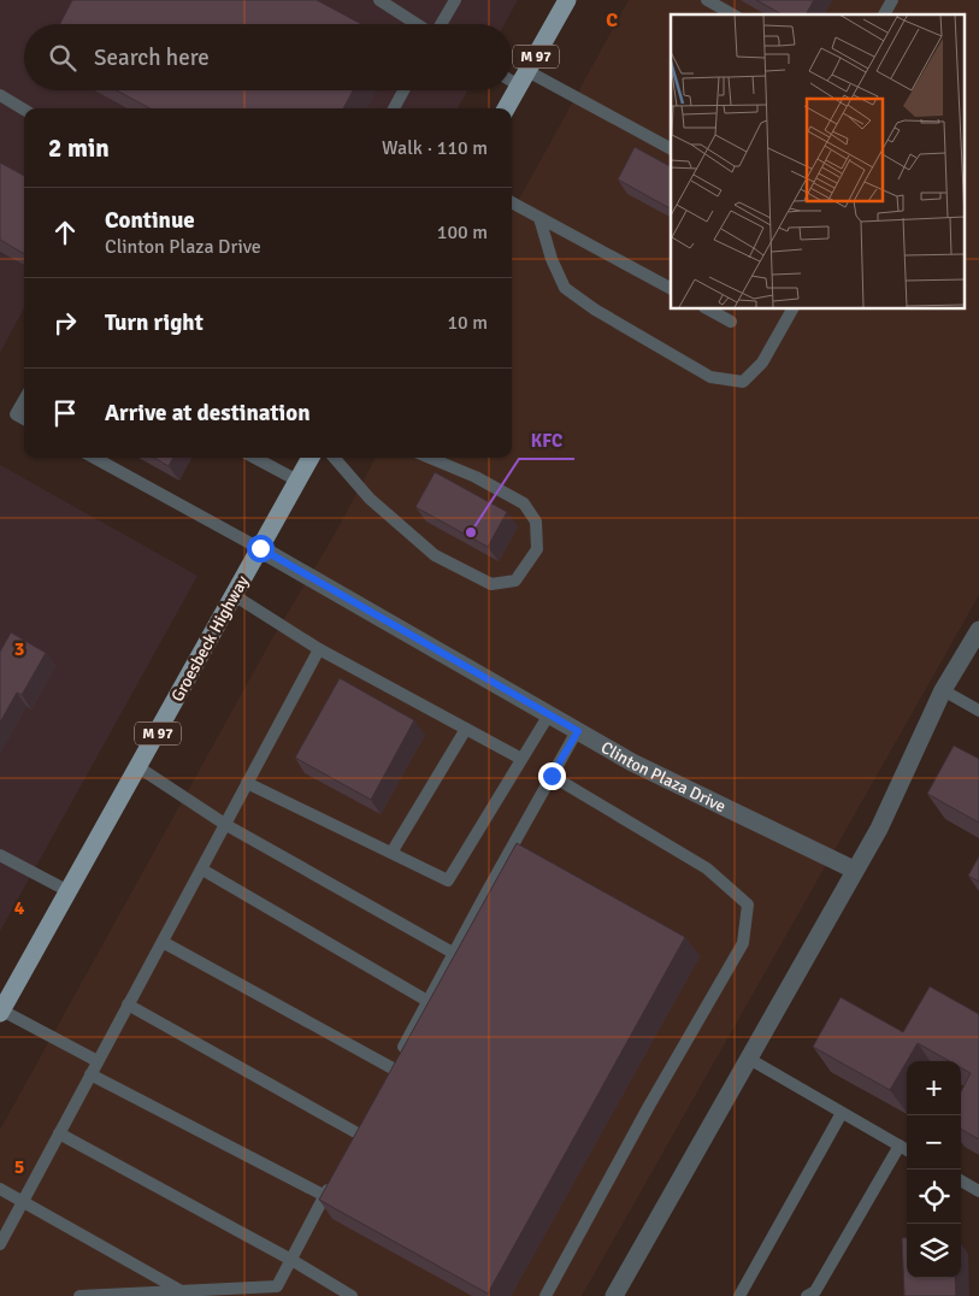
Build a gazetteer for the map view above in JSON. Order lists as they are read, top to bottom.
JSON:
{
  "streets": {
    "main road": ["M 97", "Groesbeck Highway"],
    "street": ["Clinton Plaza Drive"]
  },
  "crossings": [
    ["Groesbeck Highway", "Clinton Plaza Drive"]
  ],
  "places": ["KFC"],
  "page": {
    "search": "Search here",
    "heading": ["2 min", "Walk · 110 m"],
    "list": [
      ["Continue", "Clinton Plaza Drive", "100 m"],
      ["Turn right", "10 m"],
      "Arrive at destination"
    ],
    "map_buttons": ["+", "−"]
  },
  "grid": {
    "columns": ["C"],
    "rows": ["3", "4", "5"]
  }
}
